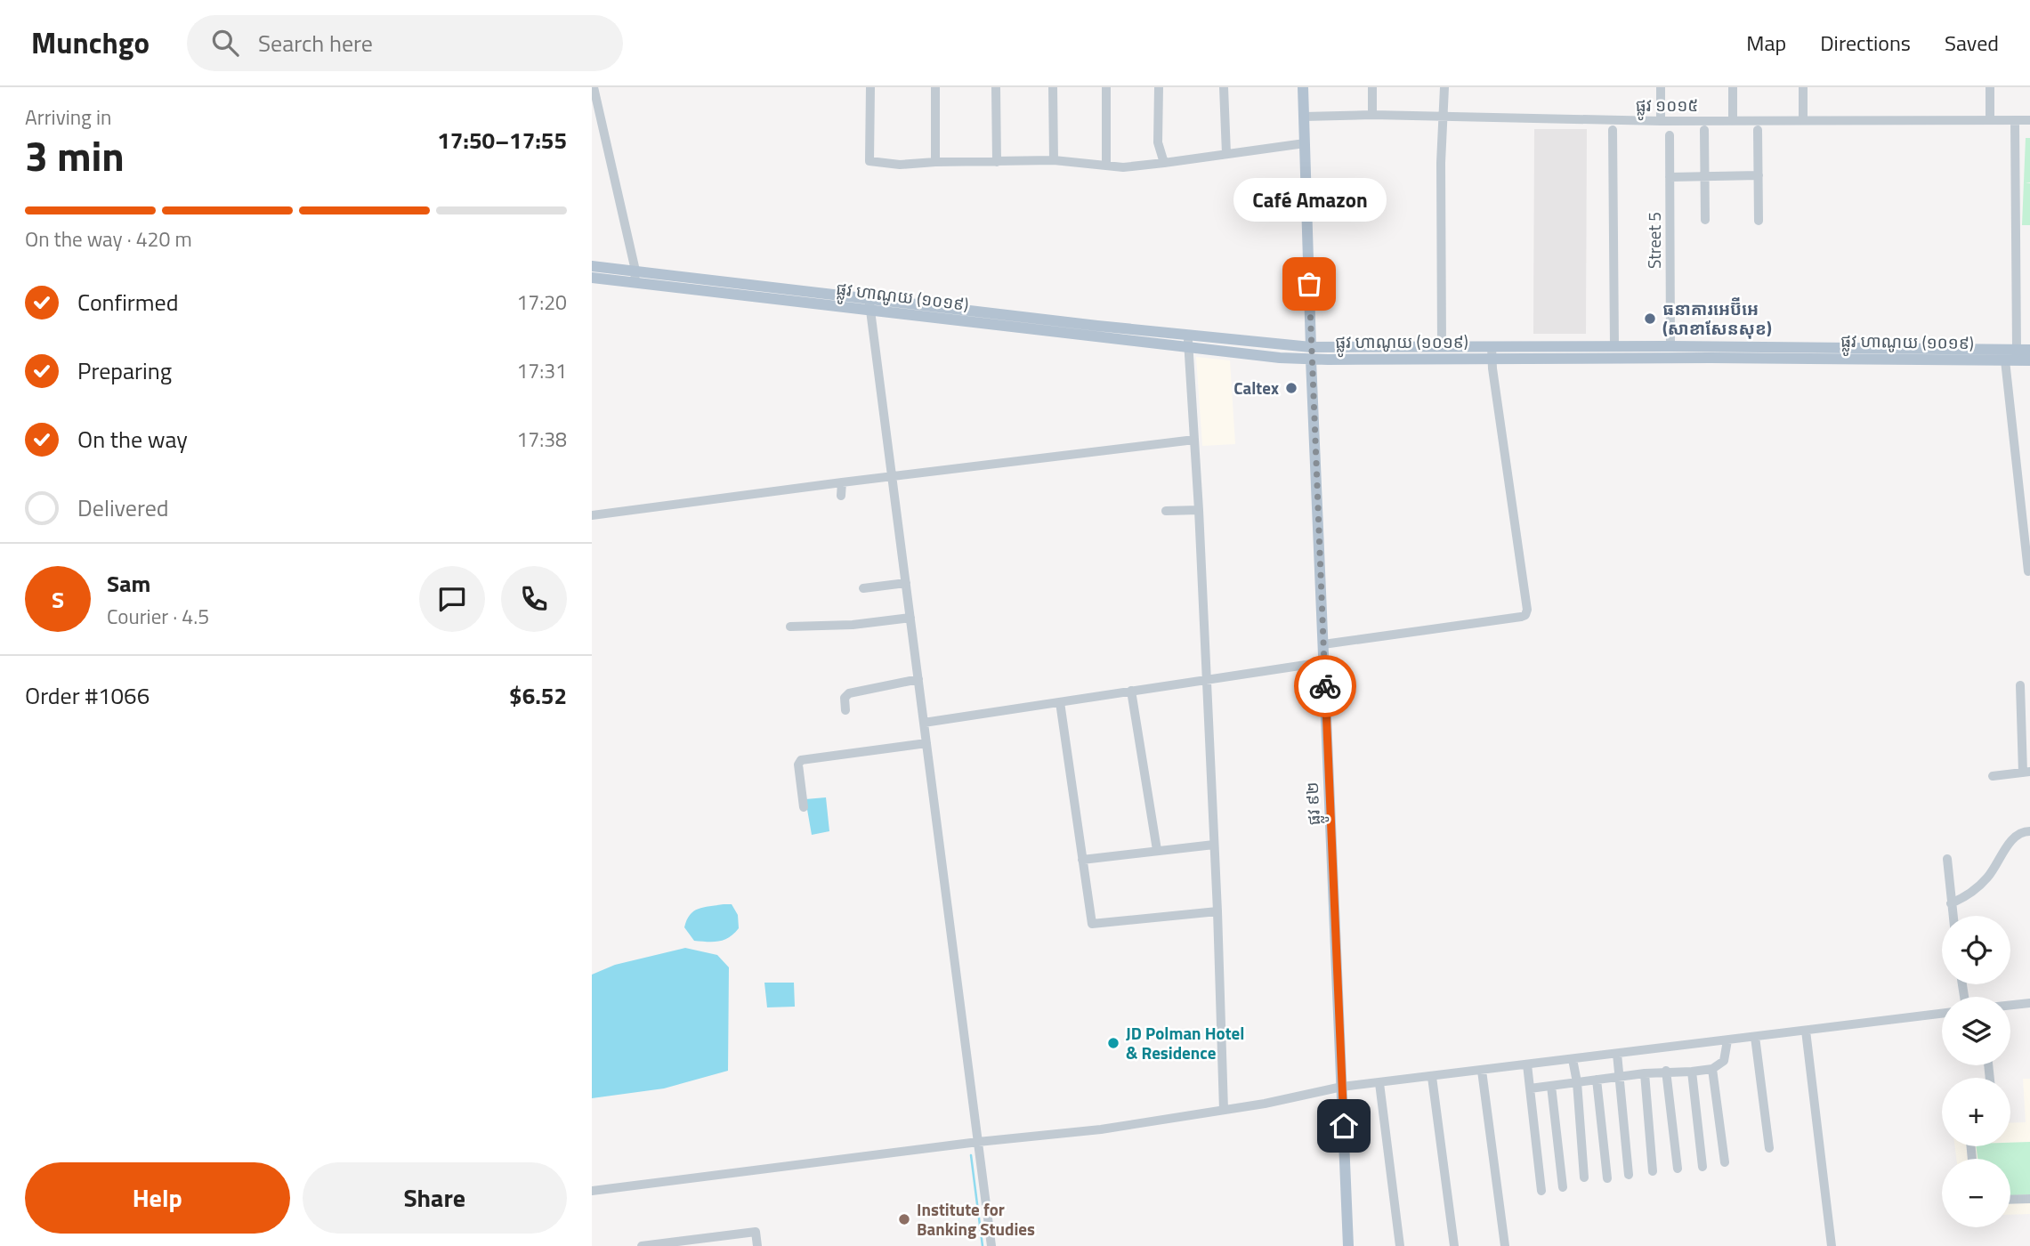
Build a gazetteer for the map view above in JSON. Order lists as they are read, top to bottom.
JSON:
{
  "streets": {
    "main road": ["ផ្លូវ ហាណូយ (១០១៩)", "ផ្លូវ ៩២"],
    "street": ["ផ្លូវ ១០១៥", "Street 5"]
  },
  "crossings": [
    ["Street 5", "ផ្លូវ ហាណូយ (១០១៩)"],
    ["ផ្លូវ ហាណូយ (១០១៩)", "ផ្លូវ ៩២"]
  ],
  "places": [
    "Café Amazon",
    "ធនាគារអេប៊ីអេ (សាខាសែនសុខ)",
    "Caltex",
    "JD Polman Hotel & Residence",
    "Institute for Banking Studies"
  ],
  "page": {
    "header": "Munchgo",
    "search": "Search here",
    "nav": ["Map", "Directions", "Saved"],
    "heading": ["3 min", "Arriving in", "17:50–17:55"],
    "panel": [
      "Sam",
      "Courier · 4.5",
      "Order #1066",
      "$6.52"
    ],
    "bubble": "Café Amazon",
    "bar": "On the way · 420 m",
    "list": [
      ["Confirmed", "17:20"],
      ["Preparing", "17:31"],
      ["On the way", "17:38"],
      "Delivered"
    ],
    "round": "S",
    "map_buttons": ["+", "−"],
    "buttons": ["Help", "Share"]
  }
}
